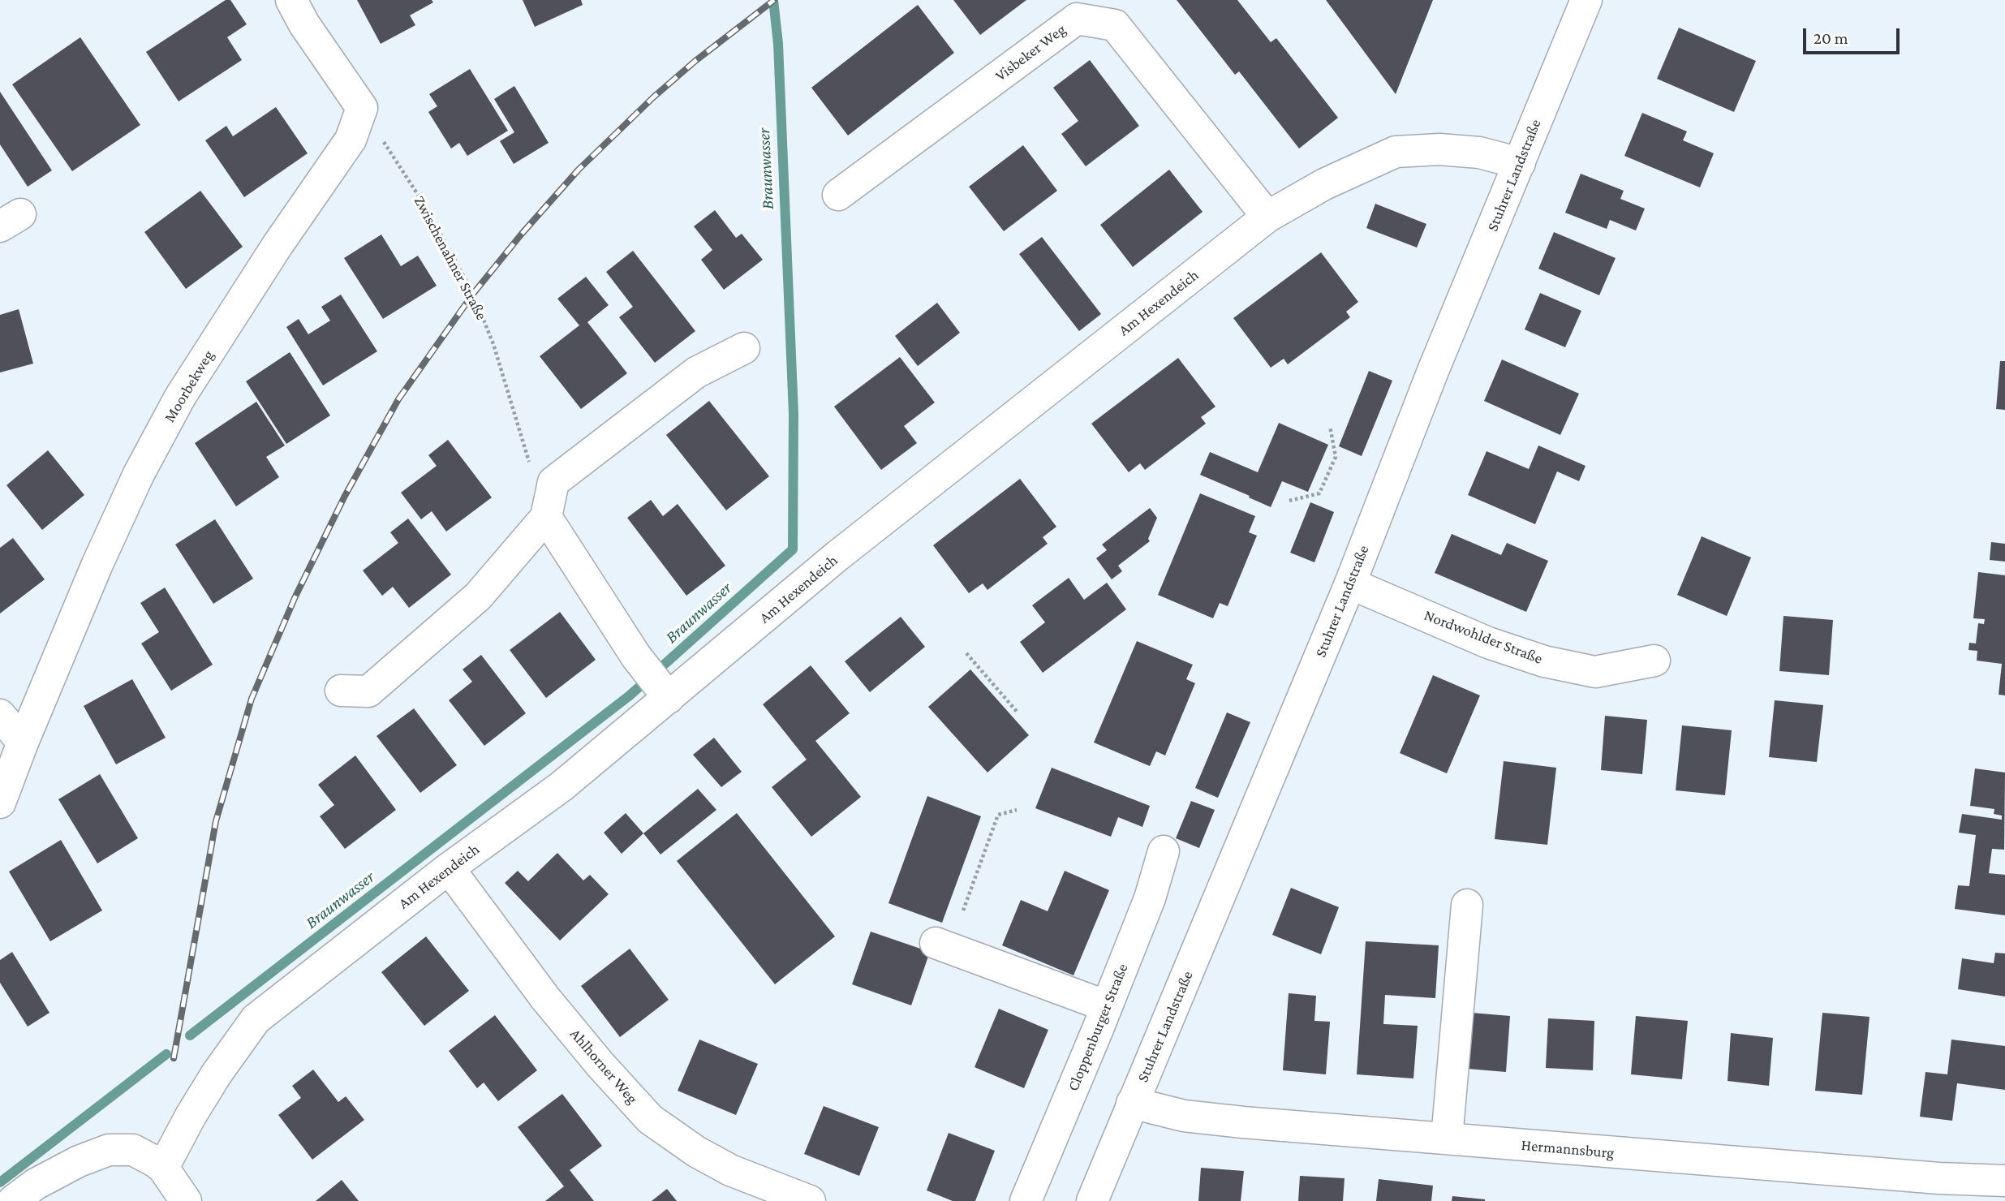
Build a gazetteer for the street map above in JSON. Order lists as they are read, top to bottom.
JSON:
{
  "streets": {
    "street": [
      "Visbeker Weg",
      "Stuhrer Landstraße",
      "Am Hexendeich",
      "Moorbekweg",
      "Nordwohlder Straße",
      "Cloppenburger Straße",
      "Ahlhorner Weg",
      "Hermannsburg"
    ],
    "path": ["Zwischenahner Straße"]
  },
  "crossings": [
    ["Visbeker Weg", "Am Hexendeich"],
    ["Stuhrer Landstraße", "Am Hexendeich"],
    ["Stuhrer Landstraße", "Nordwohlder Straße"],
    ["Stuhrer Landstraße", "Hermannsburg"],
    ["Zwischenahner Straße", "Moorbekweg"],
    ["Am Hexendeich", "Ahlhorner Weg"]
  ],
  "water": ["Braunwasser"],
  "scale_bar": "20 m"
}
